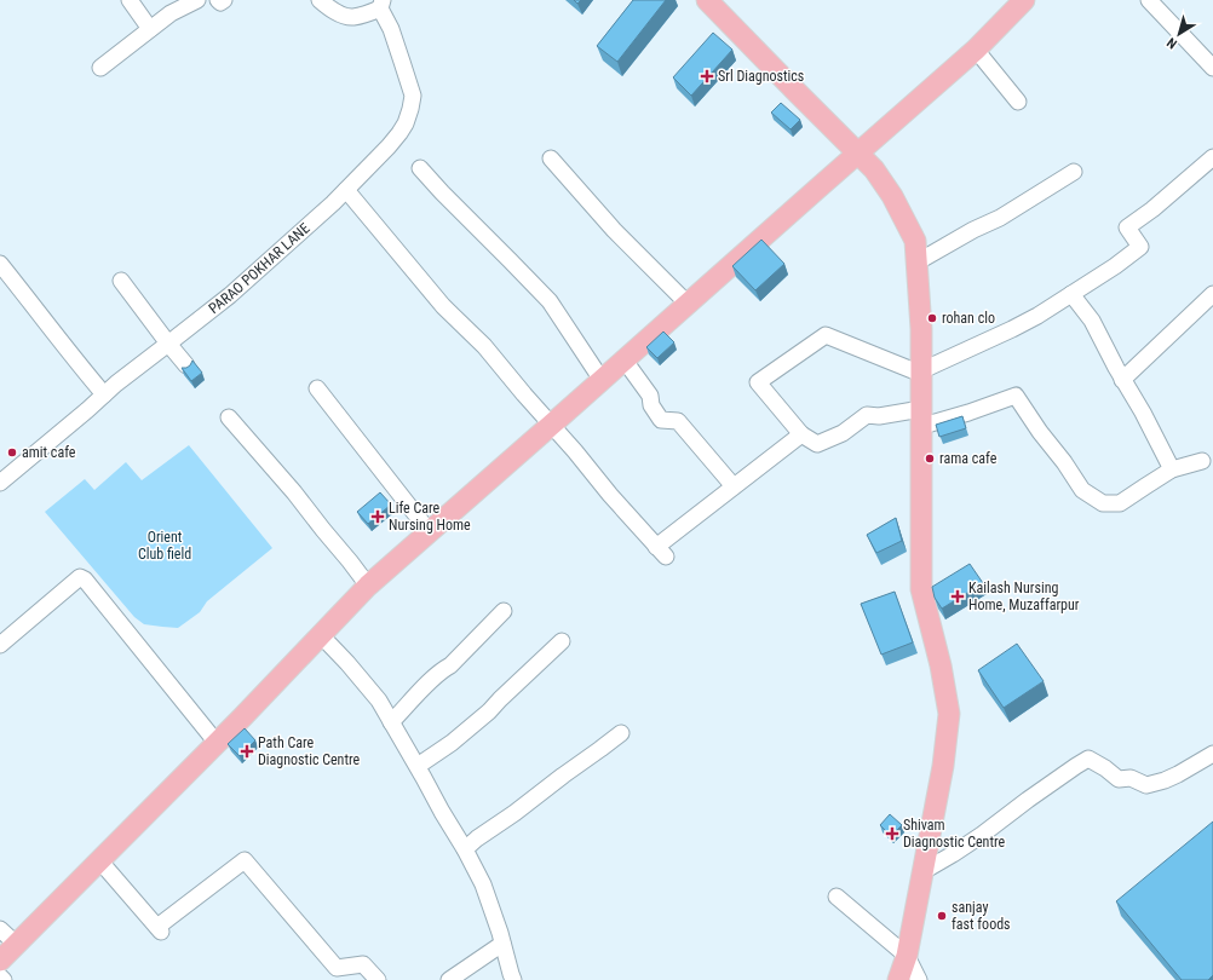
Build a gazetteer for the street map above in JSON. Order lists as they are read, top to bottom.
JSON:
{
  "streets": {
    "street": ["PARAO POKHAR LANE"]
  },
  "parks": ["Orient Club field"],
  "places": {
    "health": [
      "Srl Diagnostics",
      "Life Care Nursing Home",
      "Kailash Nursing Home, Muzaffarpur",
      "Path Care Diagnostic Centre",
      "Shivam Diagnostic Centre"
    ],
    "other": [
      "rohan clo",
      "amit cafe",
      "rama cafe",
      "sanjay fast foods"
    ]
  },
  "north": "bottom left"
}
